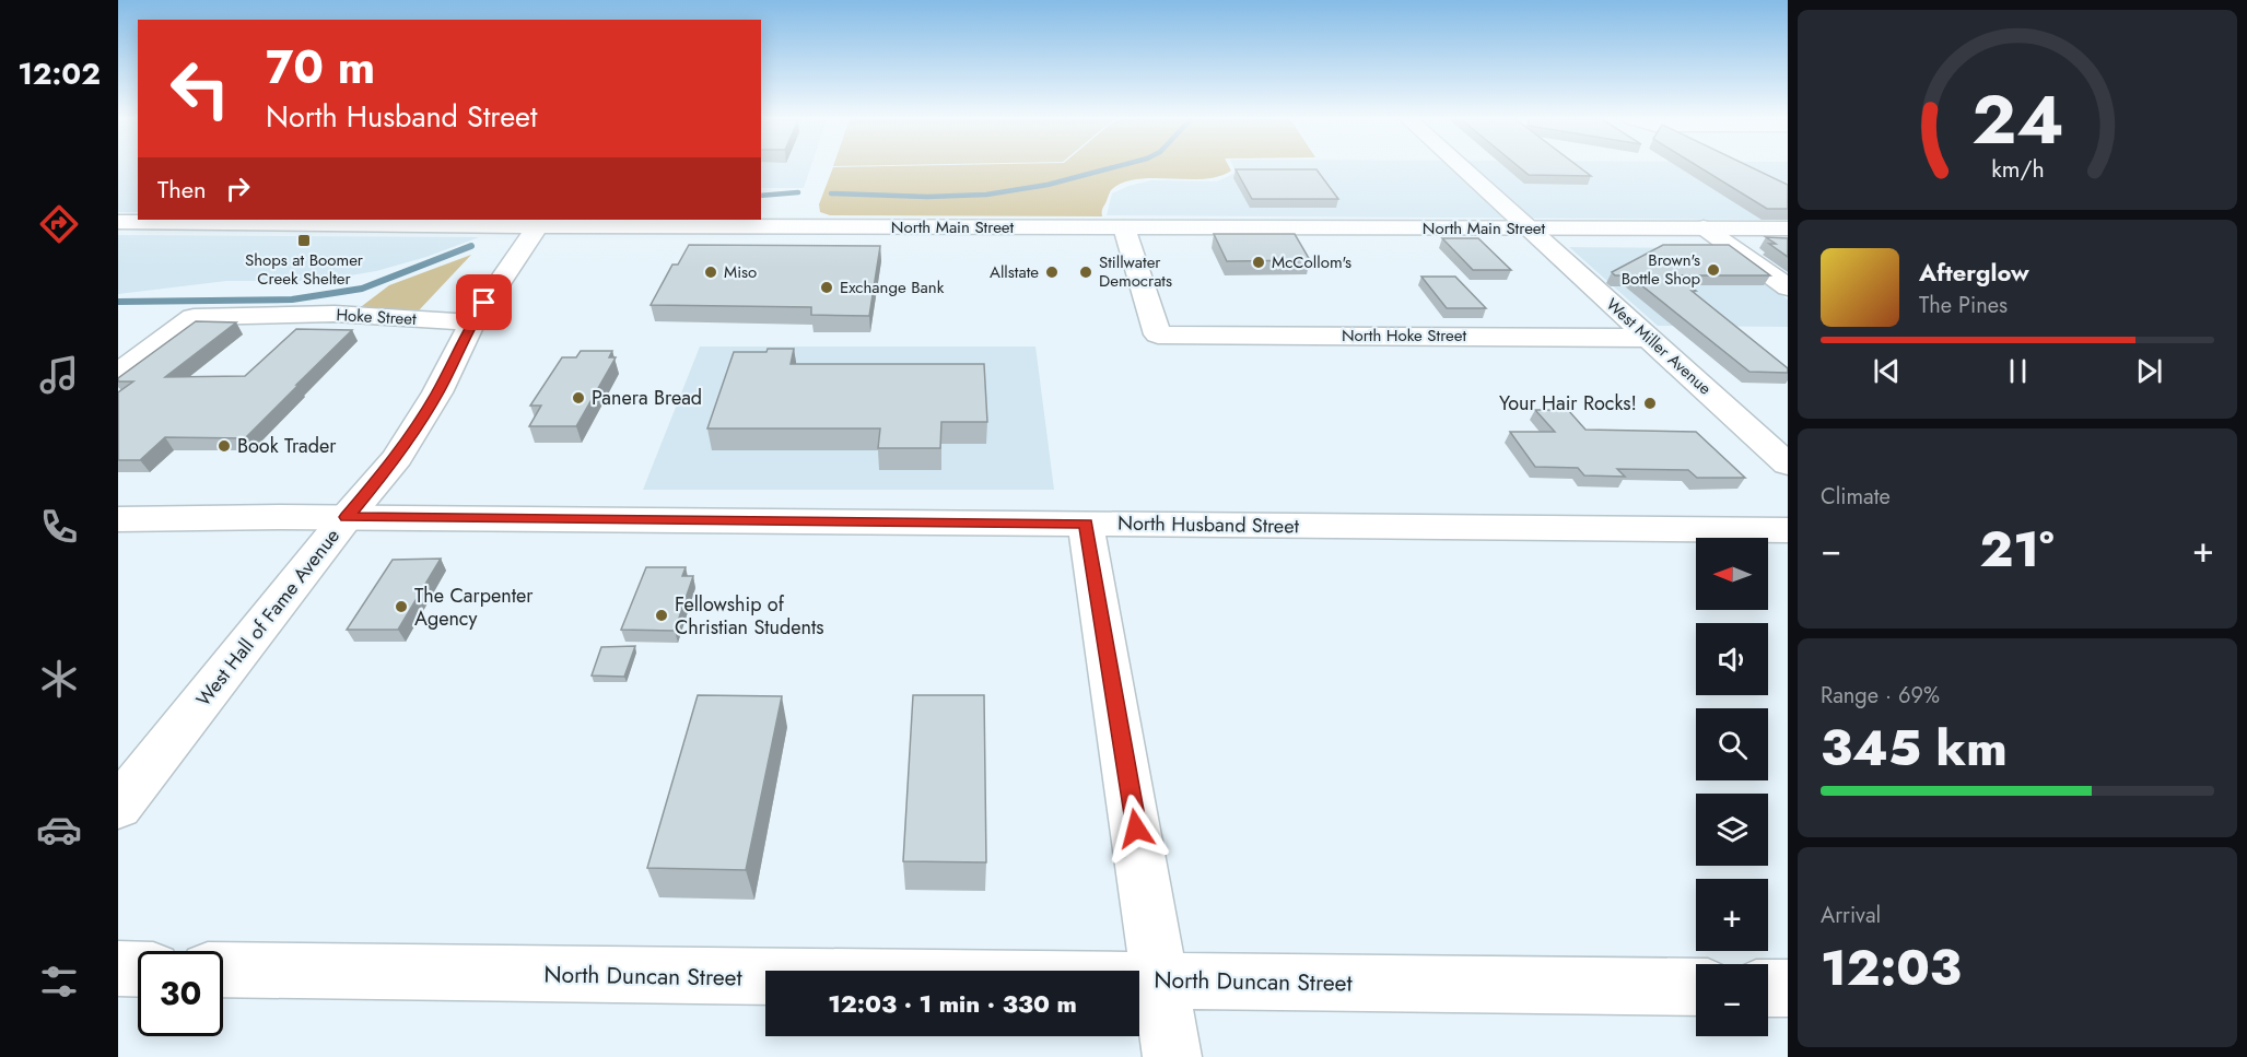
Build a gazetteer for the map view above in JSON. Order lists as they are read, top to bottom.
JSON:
{
  "streets": {
    "street": [
      "North Main Street",
      "Hoke Street",
      "North Hoke Street",
      "West Miller Avenue",
      "North Husband Street",
      "West Hall of Fame Avenue",
      "North Duncan Street"
    ]
  },
  "crossings": [
    ["North Main Street", "North Hoke Street"],
    ["North Main Street", "West Miller Avenue"],
    ["North Main Street", "West Hall of Fame Avenue"],
    ["Hoke Street", "West Hall of Fame Avenue"],
    ["North Hoke Street", "West Miller Avenue"],
    ["North Husband Street", "West Hall of Fame Avenue"]
  ],
  "places": {
    "transit": ["Shops at Boomer Creek Shelter"],
    "other": [
      "McCollom's",
      "Brown's Bottle Shop",
      "Miso",
      "Allstate",
      "Stillwater Democrats",
      "Exchange Bank",
      "Panera Bread",
      "Your Hair Rocks!",
      "Book Trader",
      "The Carpenter Agency",
      "Fellowship of Christian Students"
    ]
  },
  "north": "left",
  "page": {
    "tabs": "12:02",
    "turn": ["70 m", "North Husband Street"],
    "then": "Then",
    "song": ["Afterglow", "The Pines"],
    "tile": [
      "Climate",
      ["Range · 69%", "345 km"],
      ["Arrival", "12:03"]
    ],
    "heat": ["−", "21°", "+"],
    "map_buttons": ["+", "−"],
    "limit": "30",
    "trip": "12:03 · 1 min · 330 m",
    "gauge": ["24", "km/h"]
  }
}
